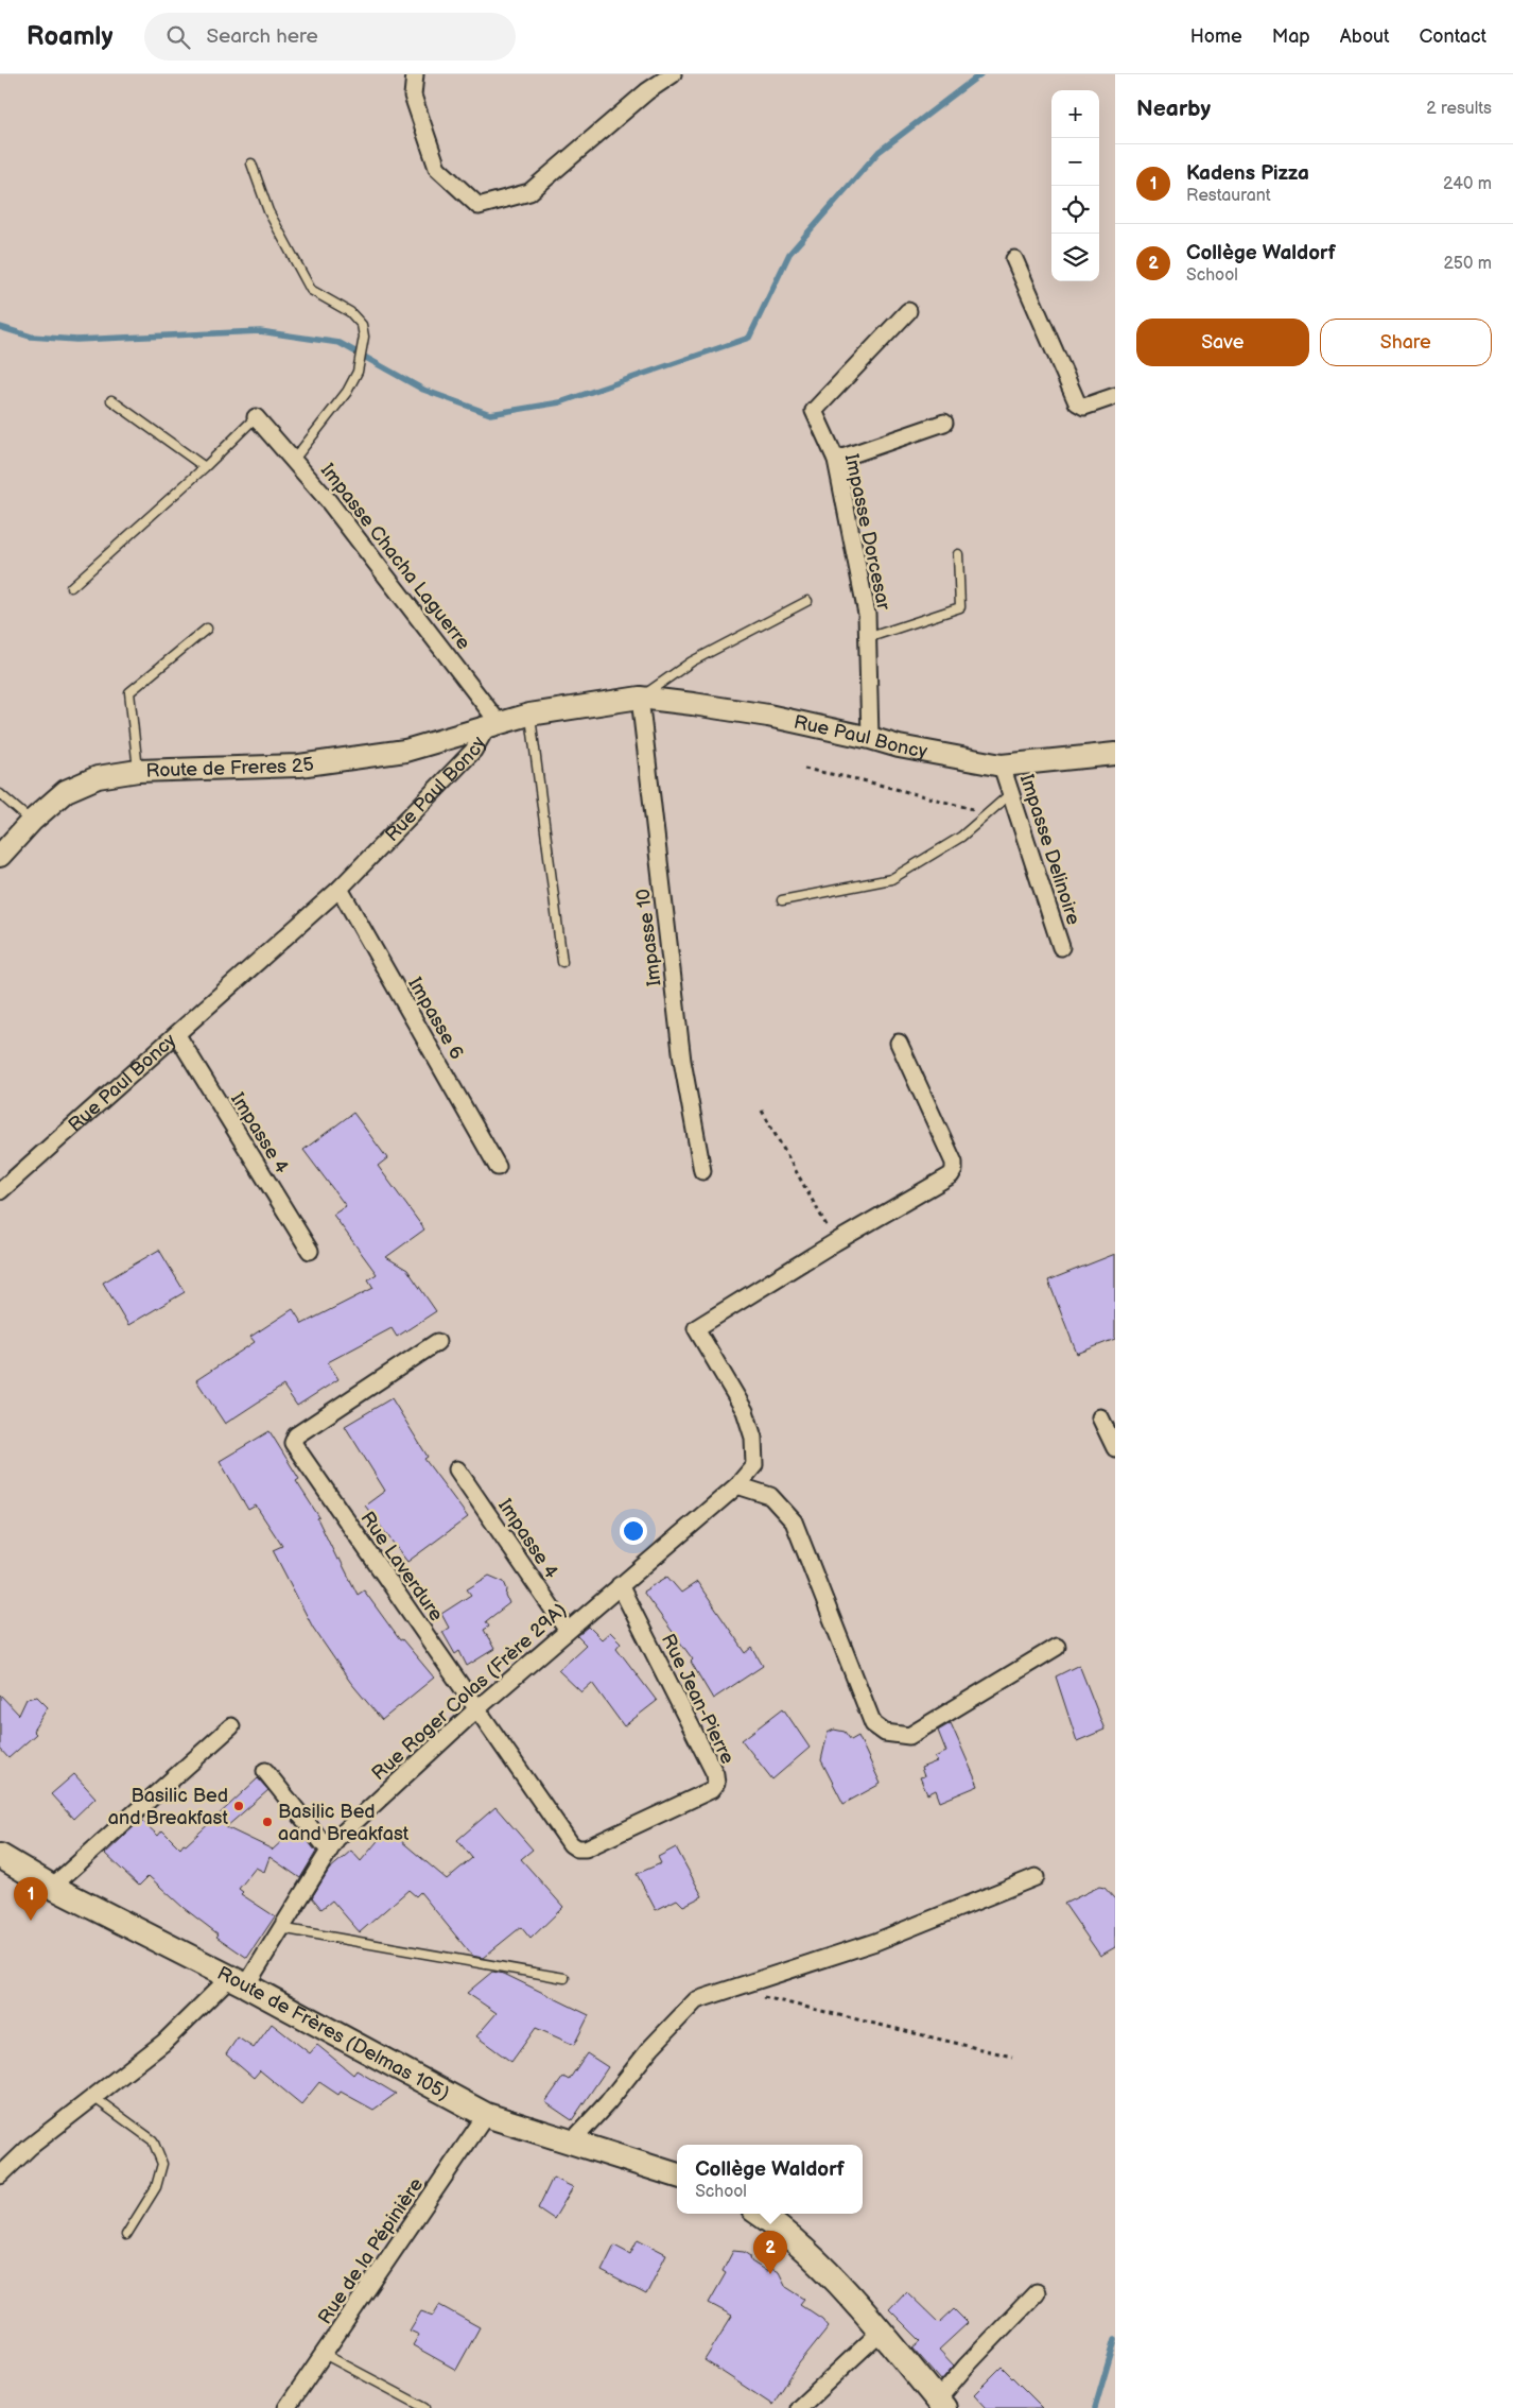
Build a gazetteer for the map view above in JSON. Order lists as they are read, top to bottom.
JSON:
{
  "streets": {
    "main road": ["Route de Frères (Delmas 105)"],
    "street": [
      "Impasse Dorcesar",
      "Impasse Chacha Laguerre",
      "Rue Paul Boncy",
      "Route de Freres 25",
      "Impasse Delinoire",
      "Impasse 10",
      "Impasse 6",
      "Impasse 4",
      "Rue Laverdure",
      "Rue Roger Colas (Frère 29A)",
      "Rue Jean-Pierre",
      "Rue de la Pépinière"
    ]
  },
  "crossings": [
    ["Impasse Dorcesar", "Rue Paul Boncy"],
    ["Impasse Chacha Laguerre", "Rue Paul Boncy"],
    ["Impasse Chacha Laguerre", "Route de Freres 25"],
    ["Rue Paul Boncy", "Route de Freres 25"],
    ["Rue Paul Boncy", "Impasse Delinoire"],
    ["Rue Paul Boncy", "Impasse 10"],
    ["Rue Paul Boncy", "Impasse 6"],
    ["Rue Paul Boncy", "Impasse 4"],
    ["Impasse 4", "Rue Roger Colas (Frère 29A)"],
    ["Rue Laverdure", "Rue Roger Colas (Frère 29A)"],
    ["Rue Laverdure", "Rue Jean-Pierre"],
    ["Rue Roger Colas (Frère 29A)", "Rue Jean-Pierre"],
    ["Rue Roger Colas (Frère 29A)", "Route de Frères (Delmas 105)"],
    ["Route de Frères (Delmas 105)", "Rue de la Pépinière"]
  ],
  "places": ["Basilic Bed and Breakfast", "Basilic Bed aand Breakfast"],
  "page": {
    "header": "Roamly",
    "search": "Search here",
    "nav": [
      "Home",
      "Map",
      "About",
      "Contact"
    ],
    "heading": ["Nearby", "2 results"],
    "map_buttons": ["+", "−"],
    "list": [
      {
        "mark": "1",
        "name": "Kadens Pizza",
        "note": "Restaurant",
        "value": "240 m"
      },
      {
        "mark": "2",
        "name": "Collège Waldorf",
        "note": "School",
        "value": "250 m"
      }
    ],
    "buttons": ["Save", "Share"],
    "pins": ["1", "2"],
    "popup": ["Collège Waldorf", "School"]
  }
}
